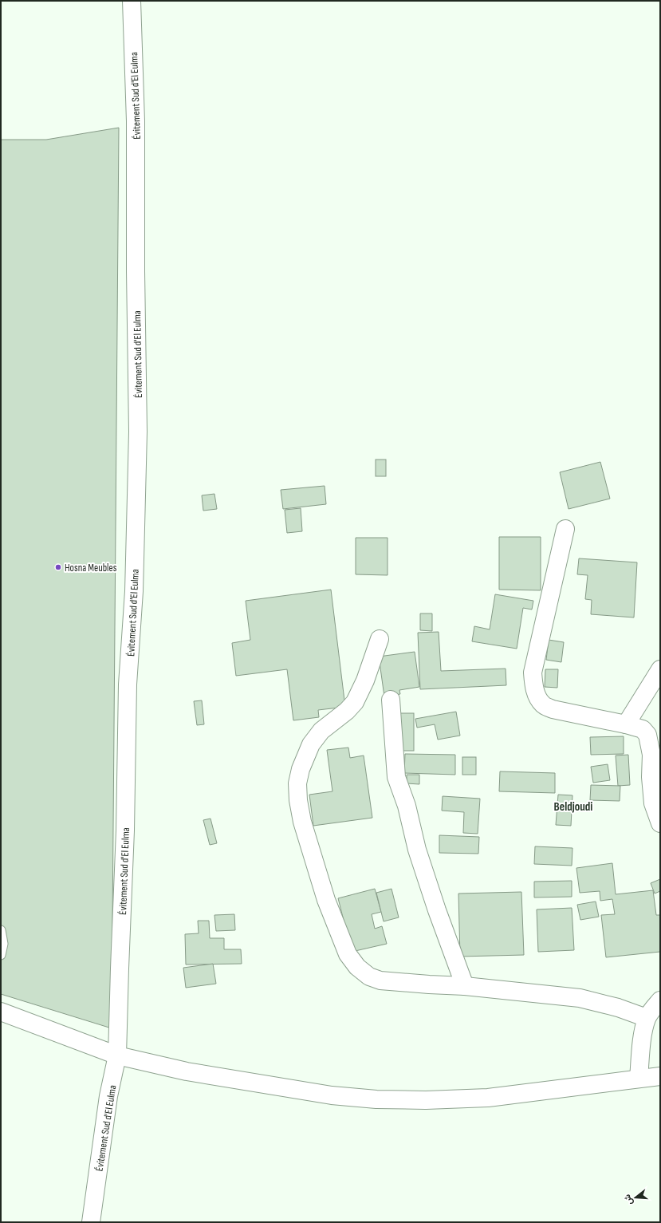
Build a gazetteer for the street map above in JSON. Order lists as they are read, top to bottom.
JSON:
{
  "streets": {
    "street": ["Évitement Sud d'El Eulma"]
  },
  "districts": ["Beldjoudi"],
  "places": ["Hosna Meubles"],
  "north": "left"
}
